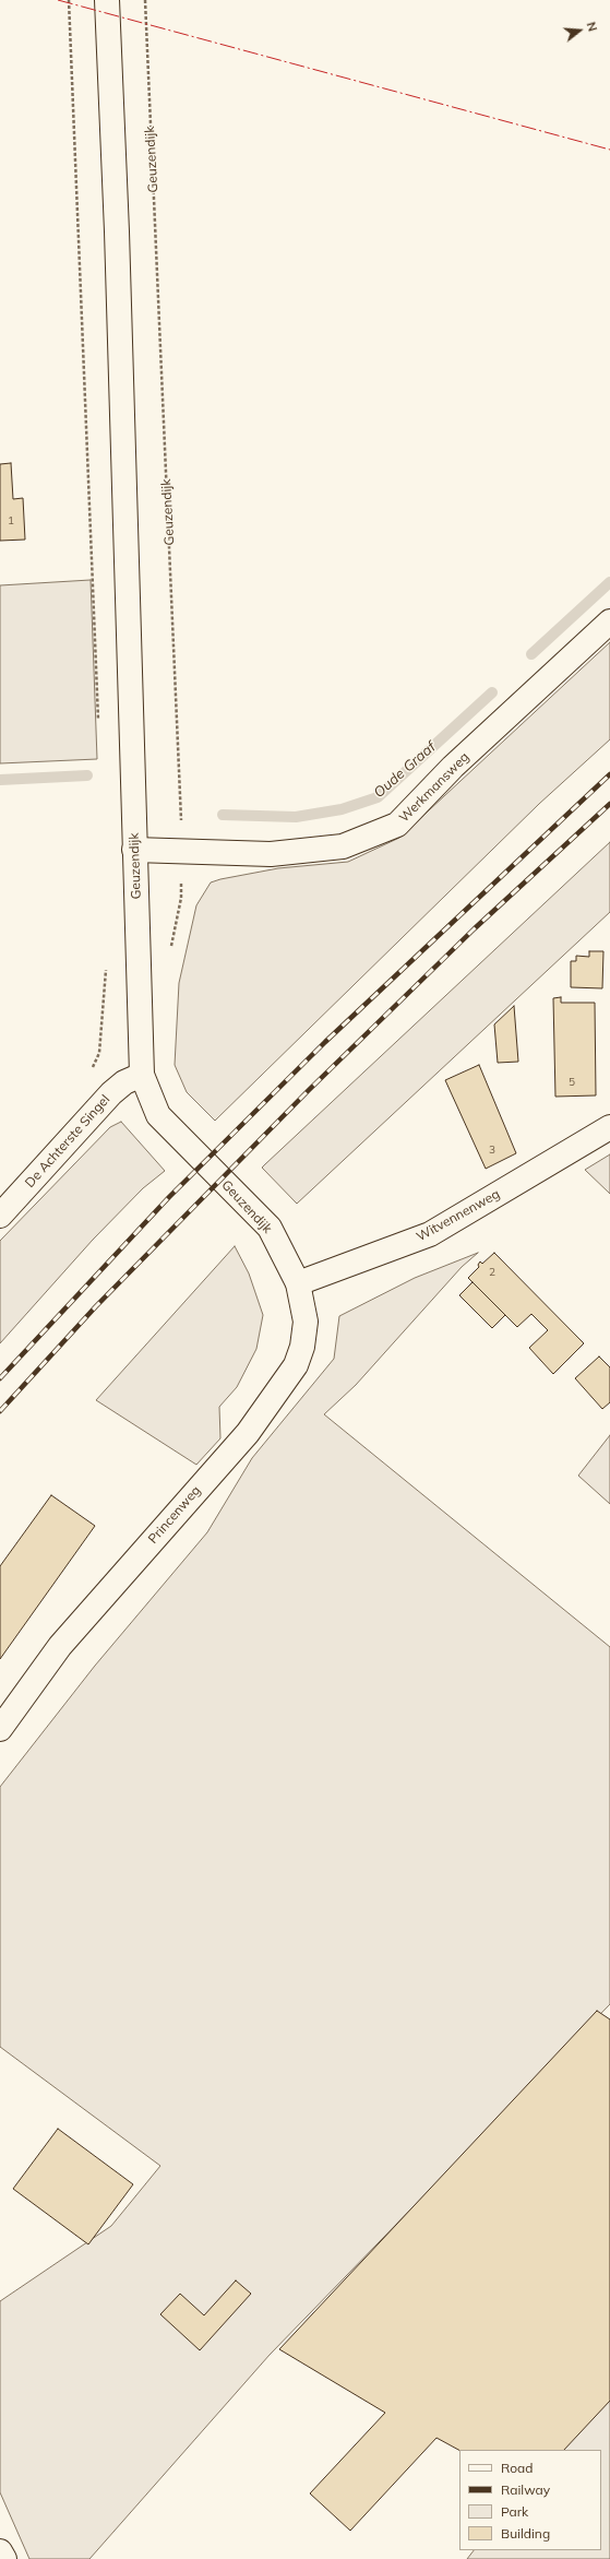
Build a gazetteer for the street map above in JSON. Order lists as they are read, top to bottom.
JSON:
{
  "streets": {
    "main road": [
      "Geuzendijk",
      "Werkmansweg",
      "De Achterste Singel",
      "Witvennenweg",
      "Princenweg"
    ]
  },
  "crossings": [
    ["Geuzendijk", "Werkmansweg"],
    ["Geuzendijk", "De Achterste Singel"],
    ["Geuzendijk", "Witvennenweg"],
    ["Geuzendijk", "Princenweg"],
    ["Witvennenweg", "Princenweg"]
  ],
  "water": ["Oude Graaf"],
  "house_numbers": [
    "1",
    "5",
    "3",
    "2"
  ],
  "legend": [
    "Road",
    "Railway",
    "Park",
    "Building"
  ],
  "north": "right"
}
